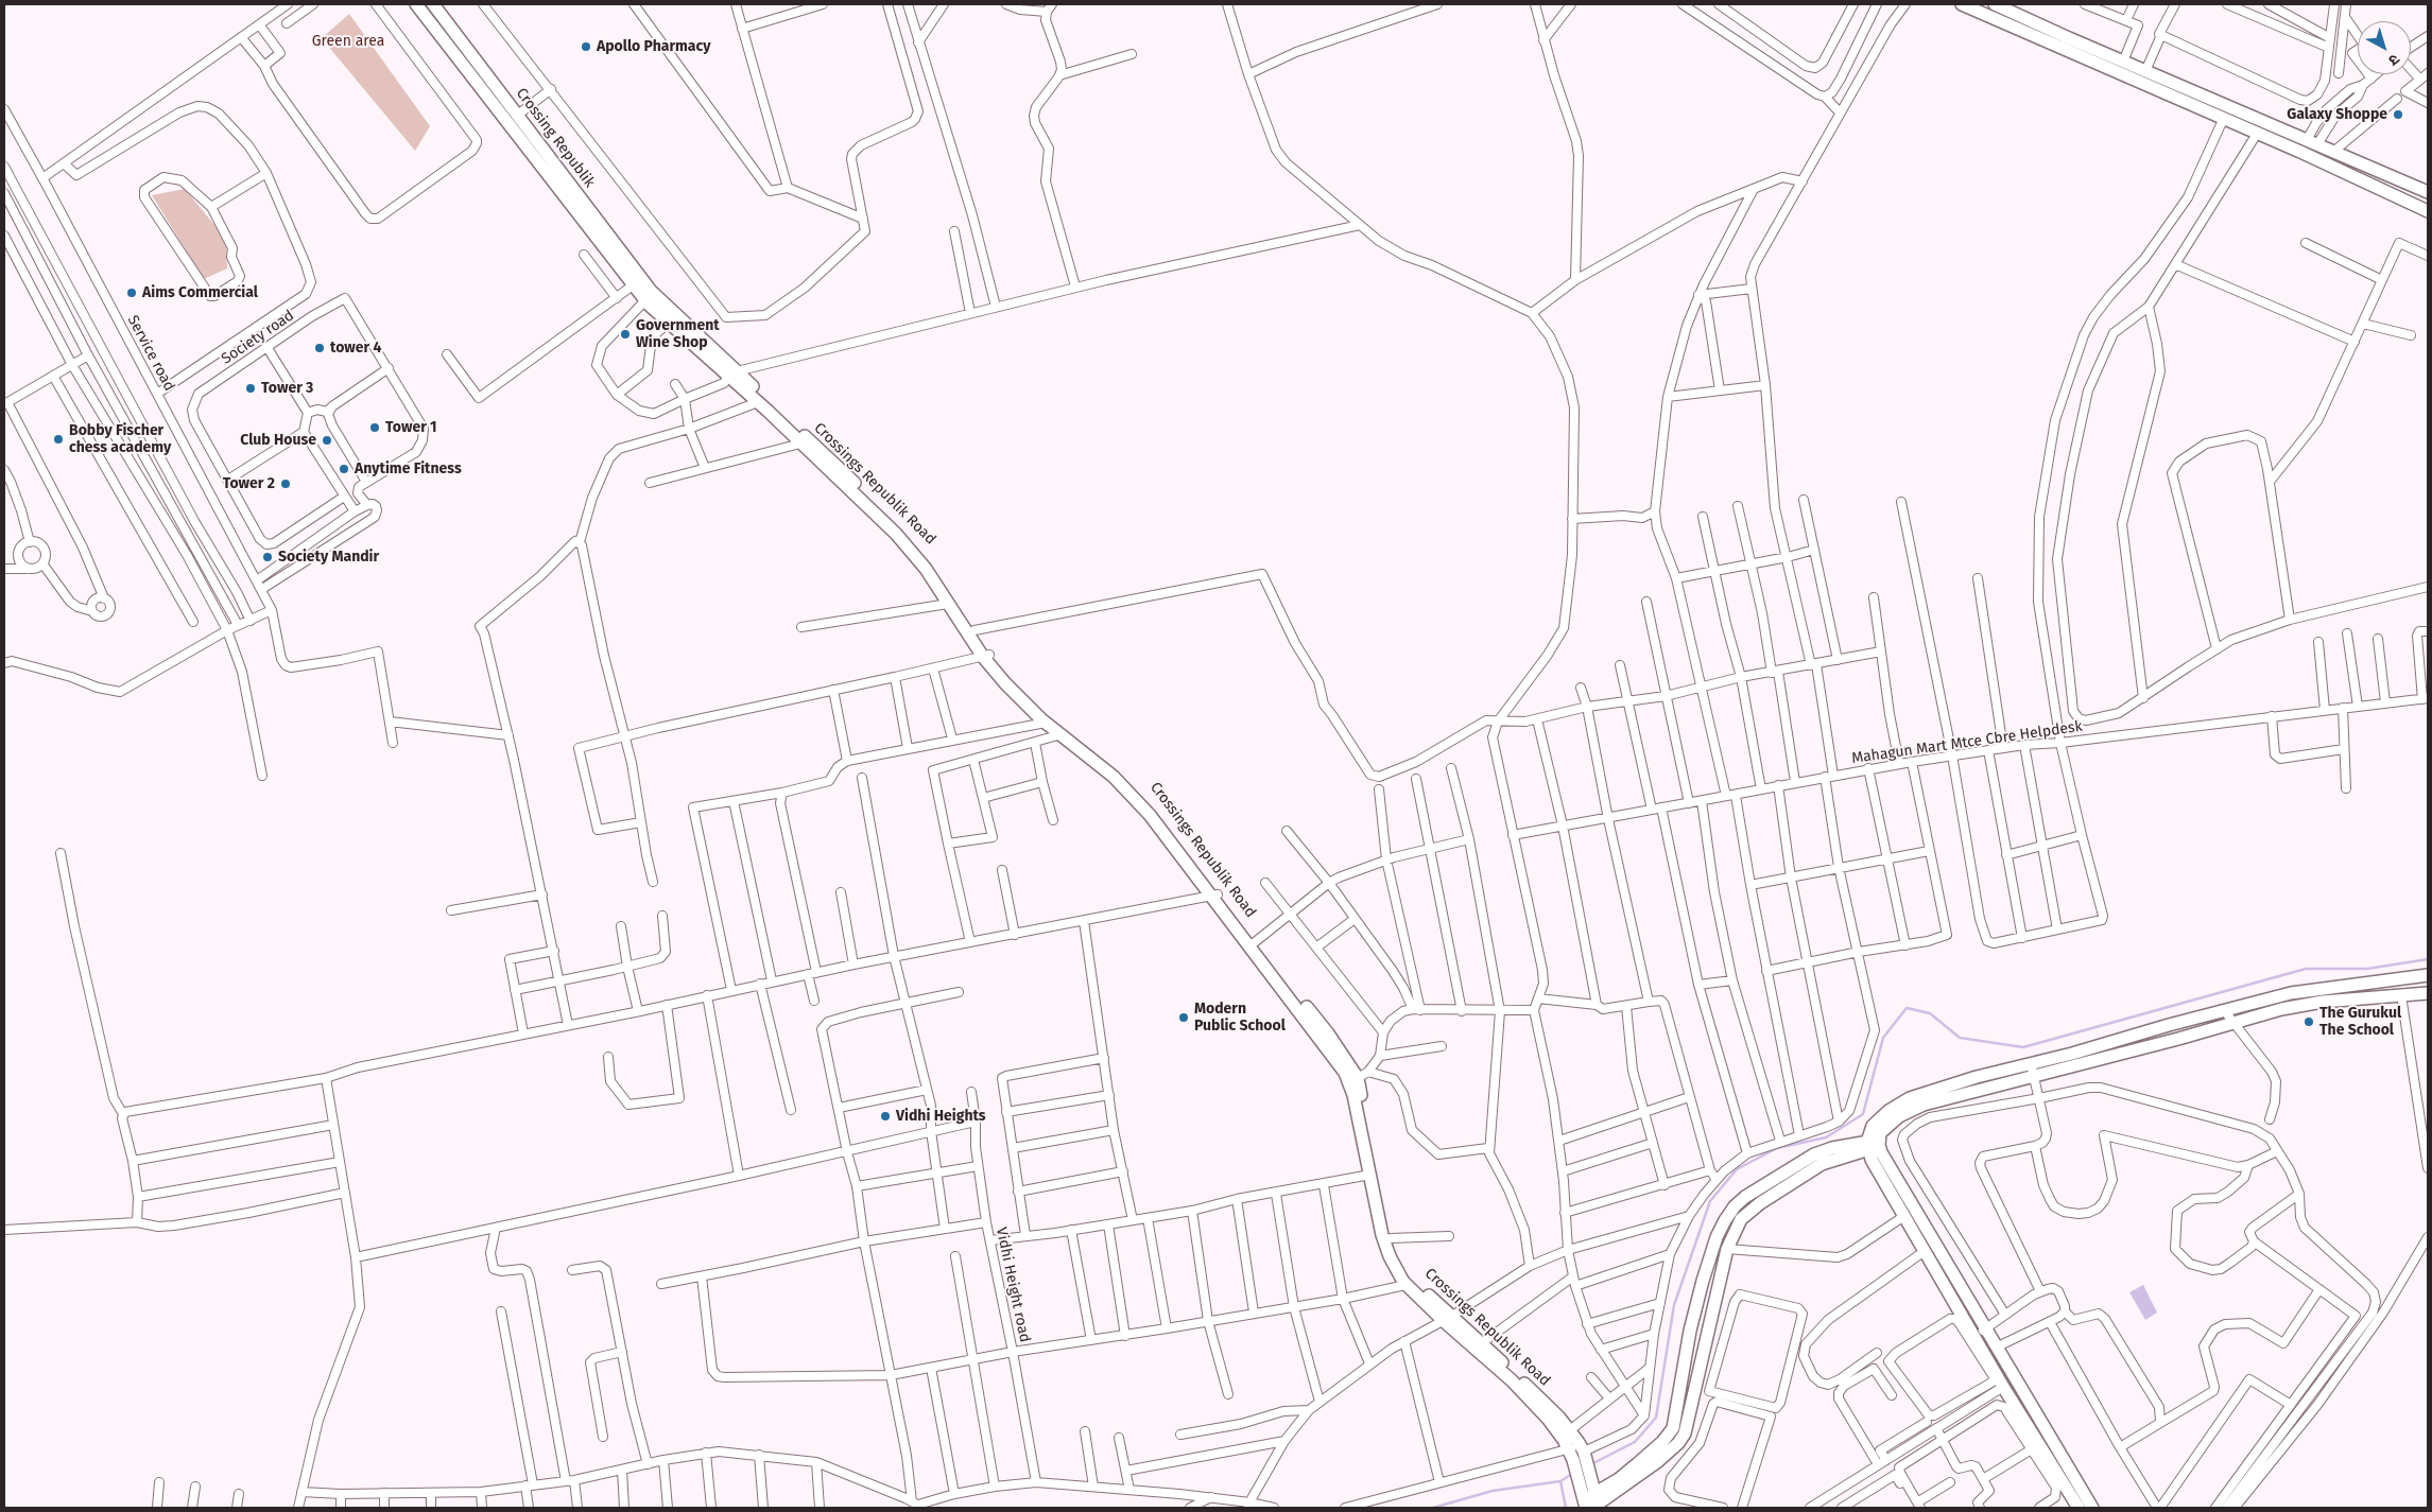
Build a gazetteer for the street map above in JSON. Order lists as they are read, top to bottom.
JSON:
{
  "streets": {
    "street": [
      "Crossing Republik",
      "Society road",
      "Service road",
      "Crossings Republik Road",
      "Mahagun Mart Mtce Cbre Helpdesk",
      "Vidhi Height road"
    ]
  },
  "crossings": [
    ["Crossing Republik", "Crossings Republik Road"]
  ],
  "parks": ["Green area"],
  "places": [
    "Apollo Pharmacy",
    "Galaxy Shoppe",
    "Aims Commercial",
    "Government Wine Shop",
    "tower 4",
    "Tower 3",
    "Tower 1",
    "Bobby Fischer chess academy",
    "Club House",
    "Anytime Fitness",
    "Tower 2",
    "Society Mandir",
    "Modern Public School",
    "The Gurukul The School",
    "Vidhi Heights"
  ],
  "north": "bottom right"
}
